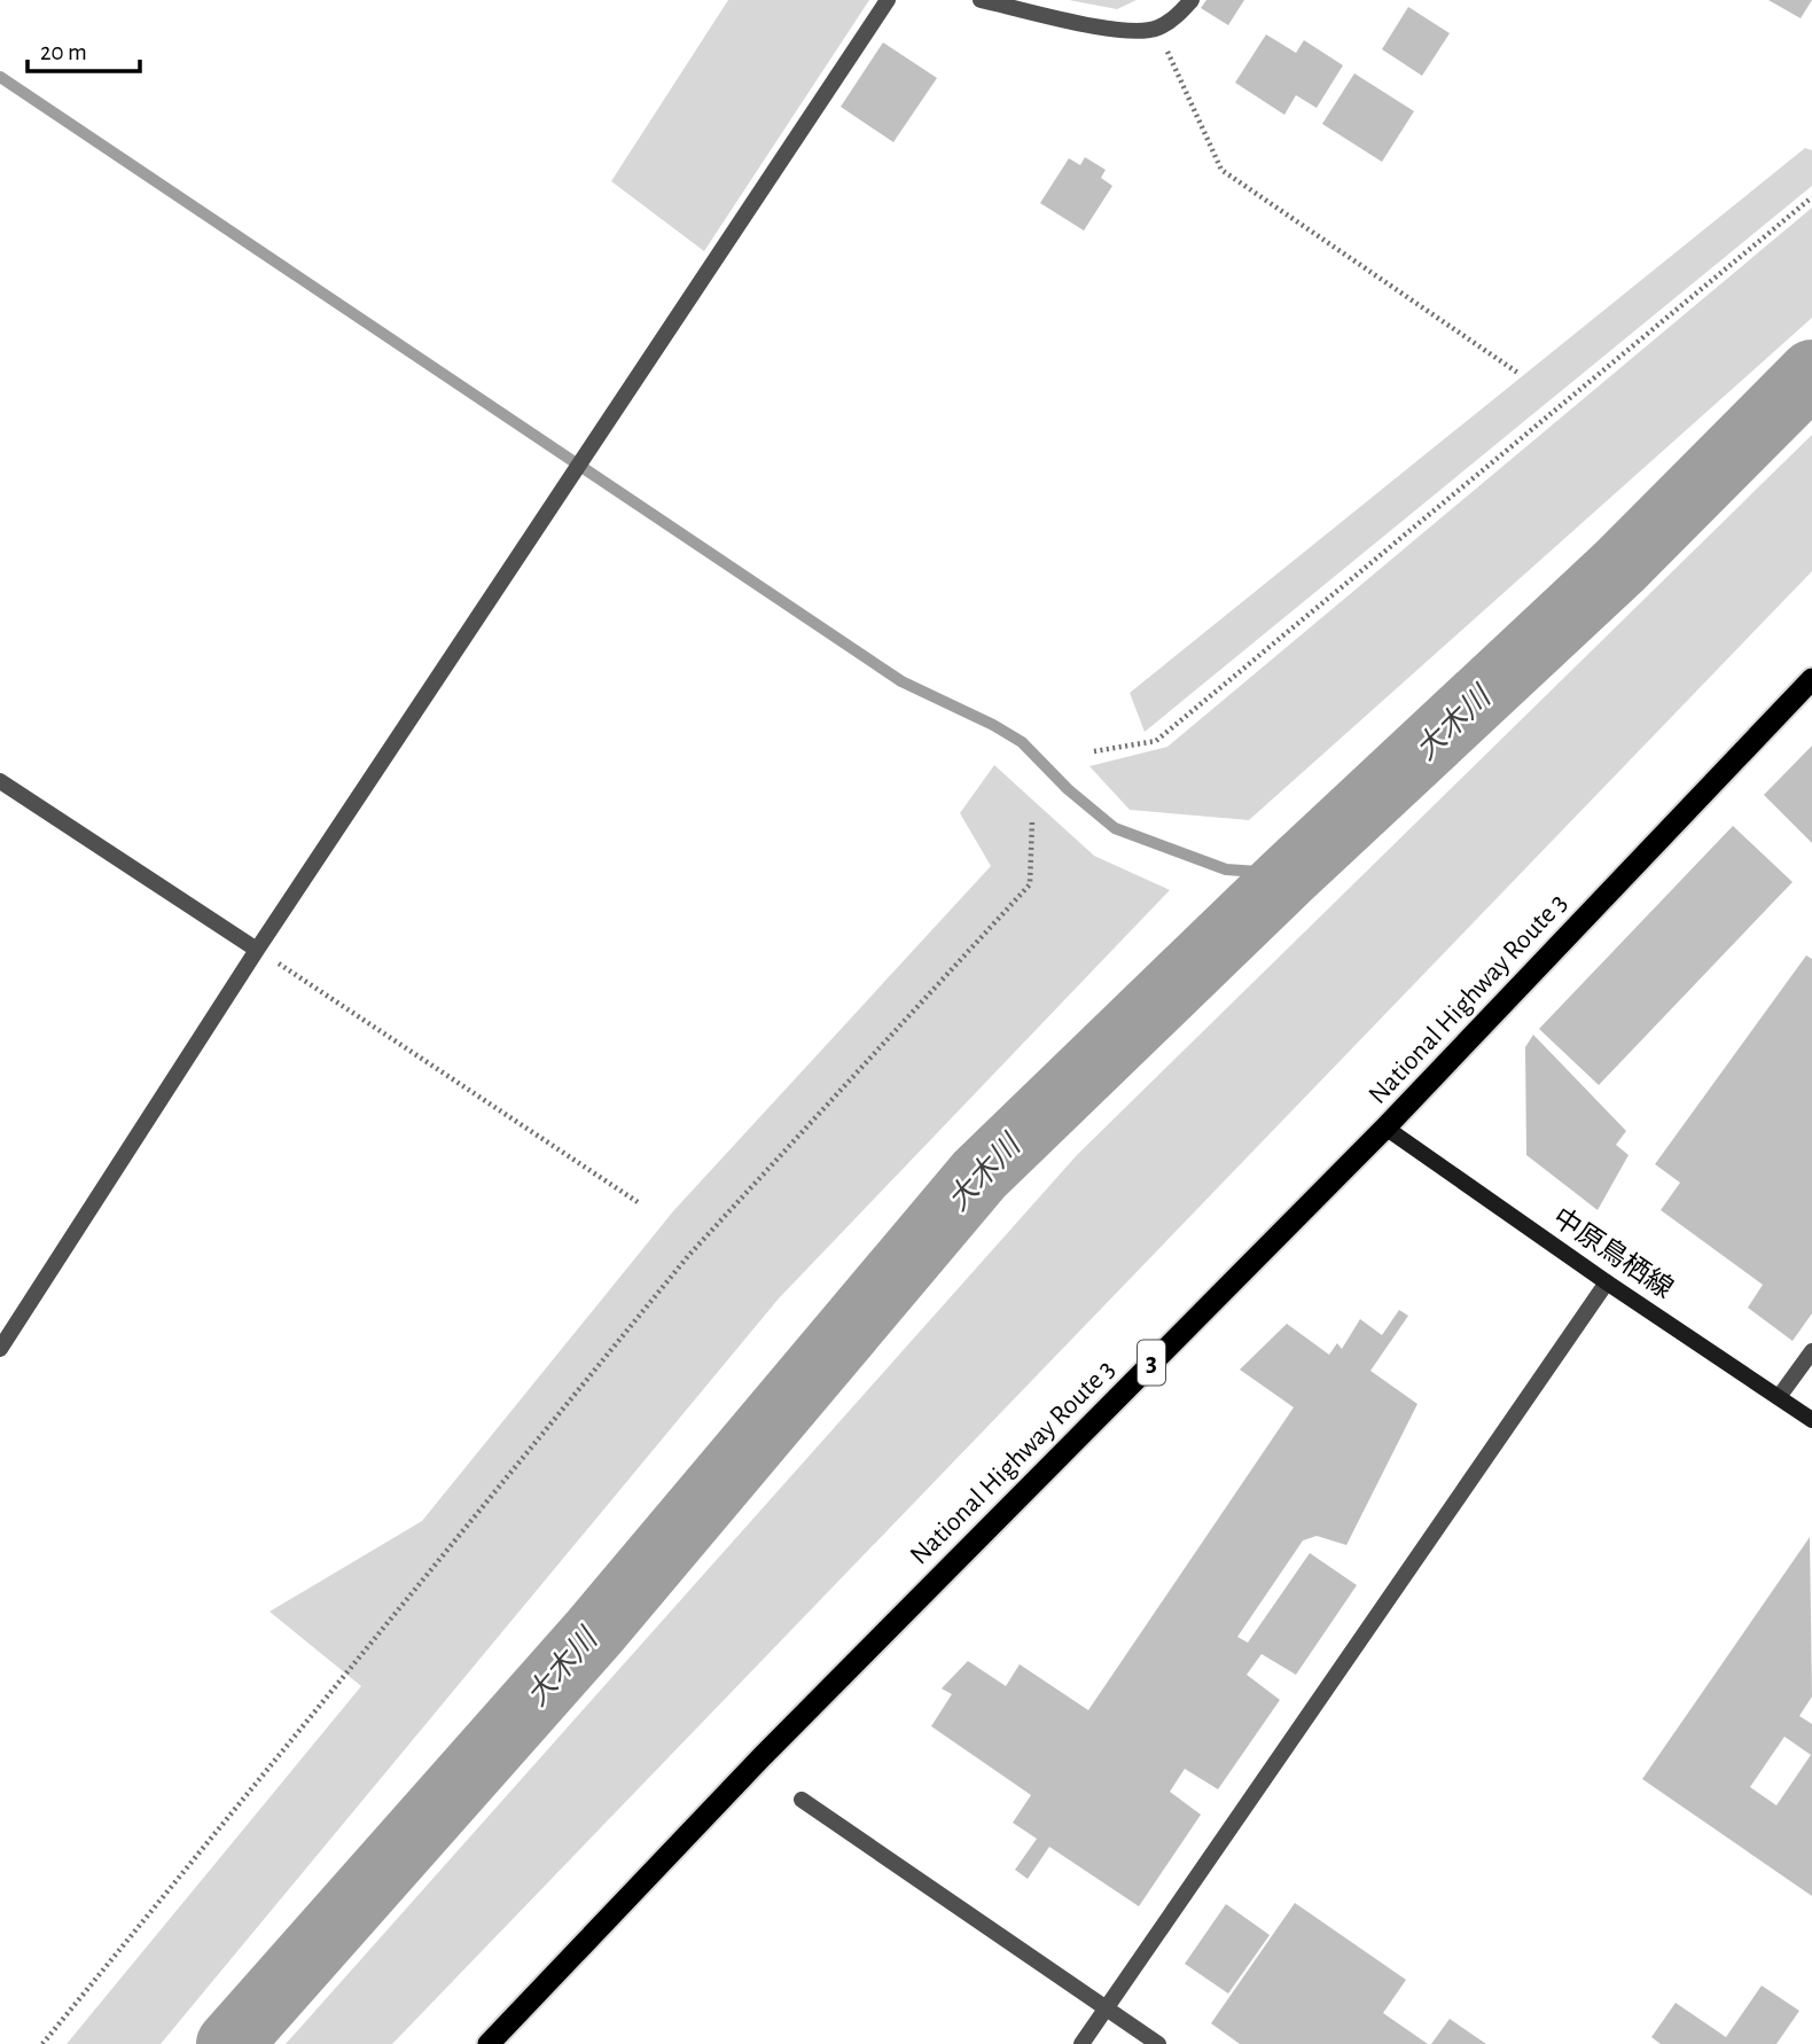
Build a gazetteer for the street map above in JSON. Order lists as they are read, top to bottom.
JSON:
{
  "streets": {
    "highway": ["National Highway Route 3", "3"],
    "main road": ["中原鳥栖線"]
  },
  "crossings": [
    ["National Highway Route 3", "中原鳥栖線"]
  ],
  "water": ["大木川"],
  "scale_bar": "20 m"
}
